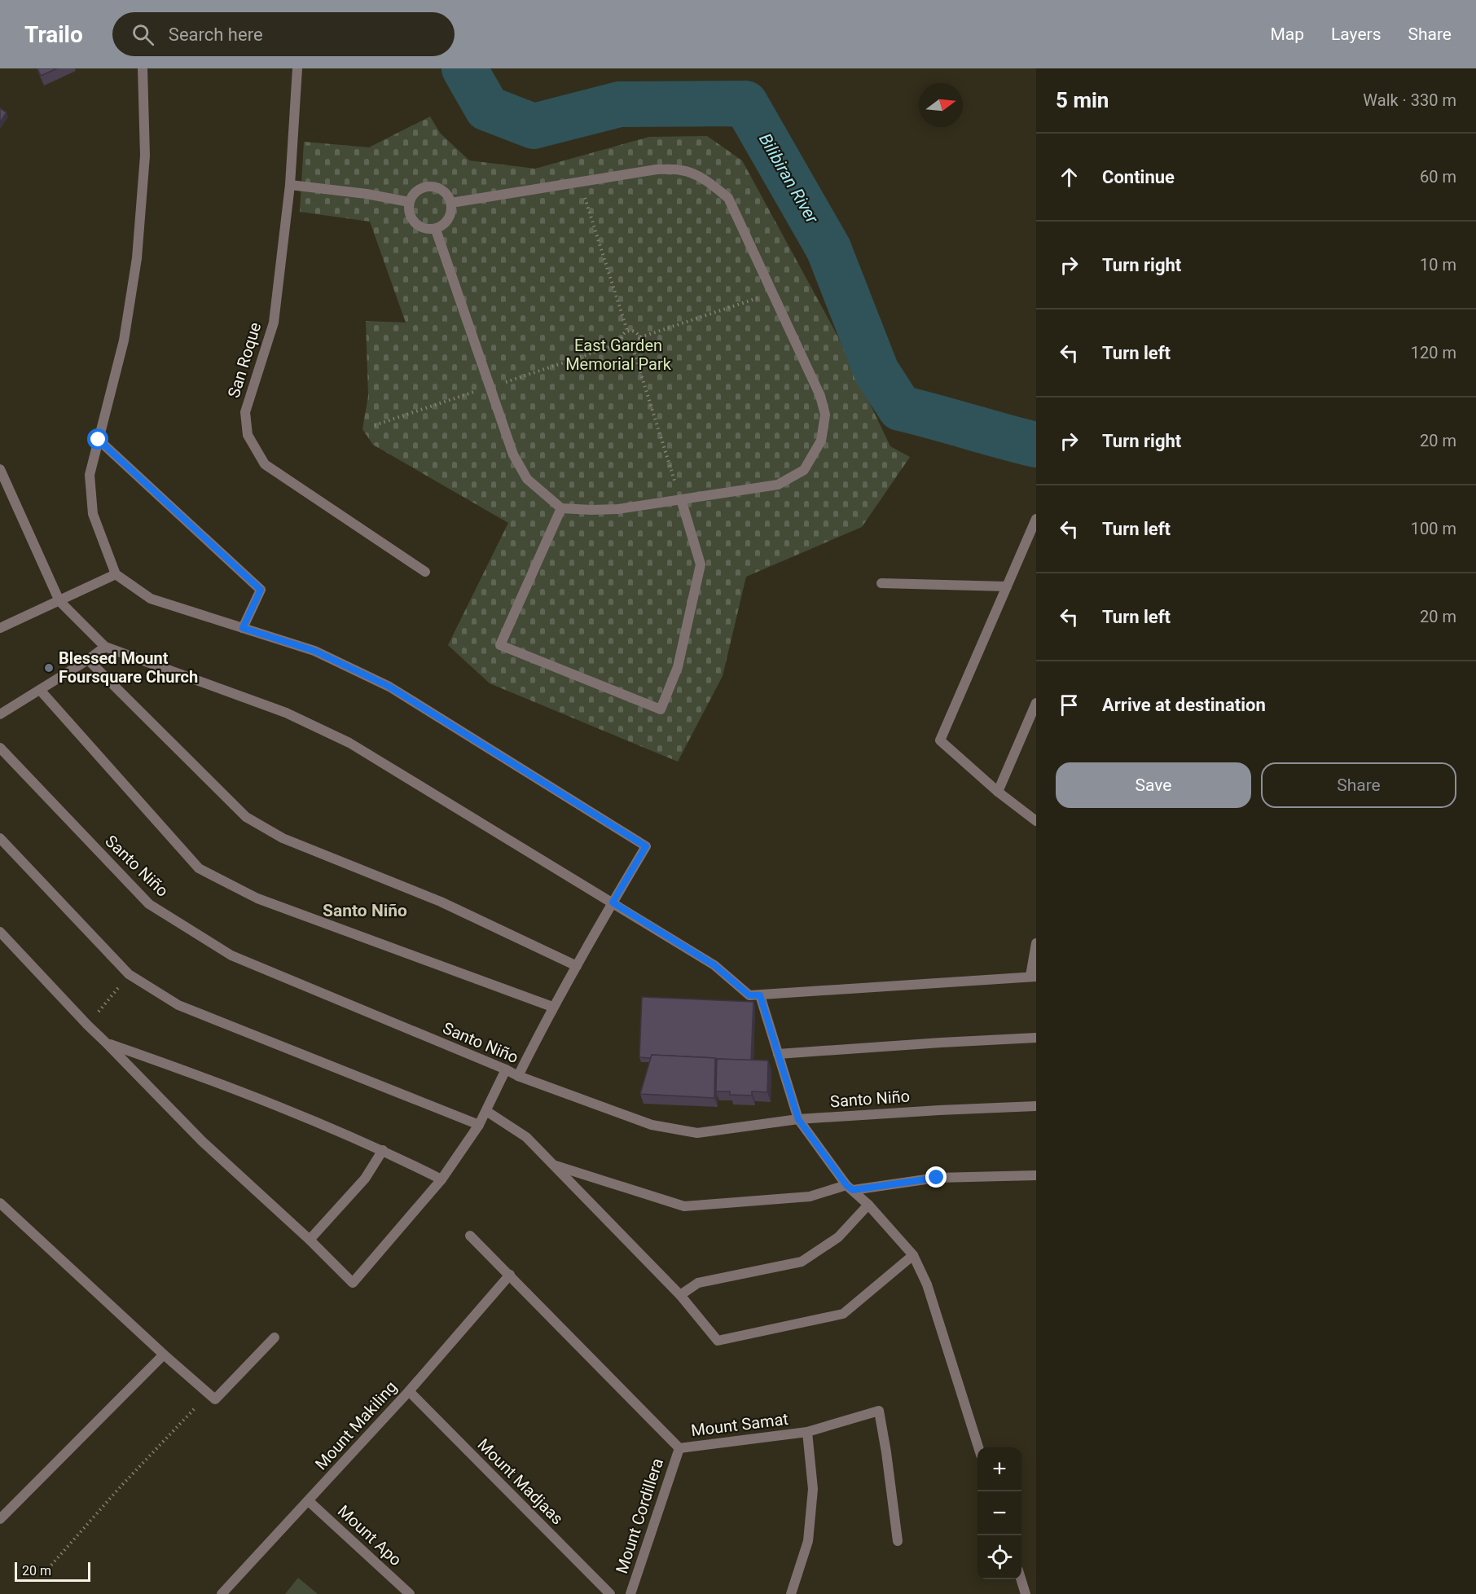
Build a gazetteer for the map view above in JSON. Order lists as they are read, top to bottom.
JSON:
{
  "streets": {
    "street": [
      "San Roque",
      "Santo Niño",
      "Mount Samat",
      "Mount Makiling",
      "Mount Madjaas",
      "Mount Cordillera",
      "Mount Apo"
    ]
  },
  "crossings": [
    ["Mount Samat", "Mount Makiling"],
    ["Mount Samat", "Mount Cordillera"],
    ["Mount Makiling", "Mount Madjaas"],
    ["Mount Makiling", "Mount Apo"]
  ],
  "districts": ["Santo Niño"],
  "water": ["Bilibiran River"],
  "parks": ["East Garden Memorial Park"],
  "places": ["Blessed Mount Foursquare Church"],
  "scale_bar": "20 m",
  "north": "right",
  "page": {
    "header": "Trailo",
    "search": "Search here",
    "nav": ["Map", "Layers", "Share"],
    "heading": ["5 min", "Walk · 330 m"],
    "list": [
      ["Continue", "60 m"],
      ["Turn right", "10 m"],
      ["Turn left", "120 m"],
      ["Turn right", "20 m"],
      ["Turn left", "100 m"],
      ["Turn left", "20 m"],
      "Arrive at destination"
    ],
    "buttons": ["Save", "Share"],
    "map_buttons": ["+", "−"],
    "scale": "20 m"
  }
}
